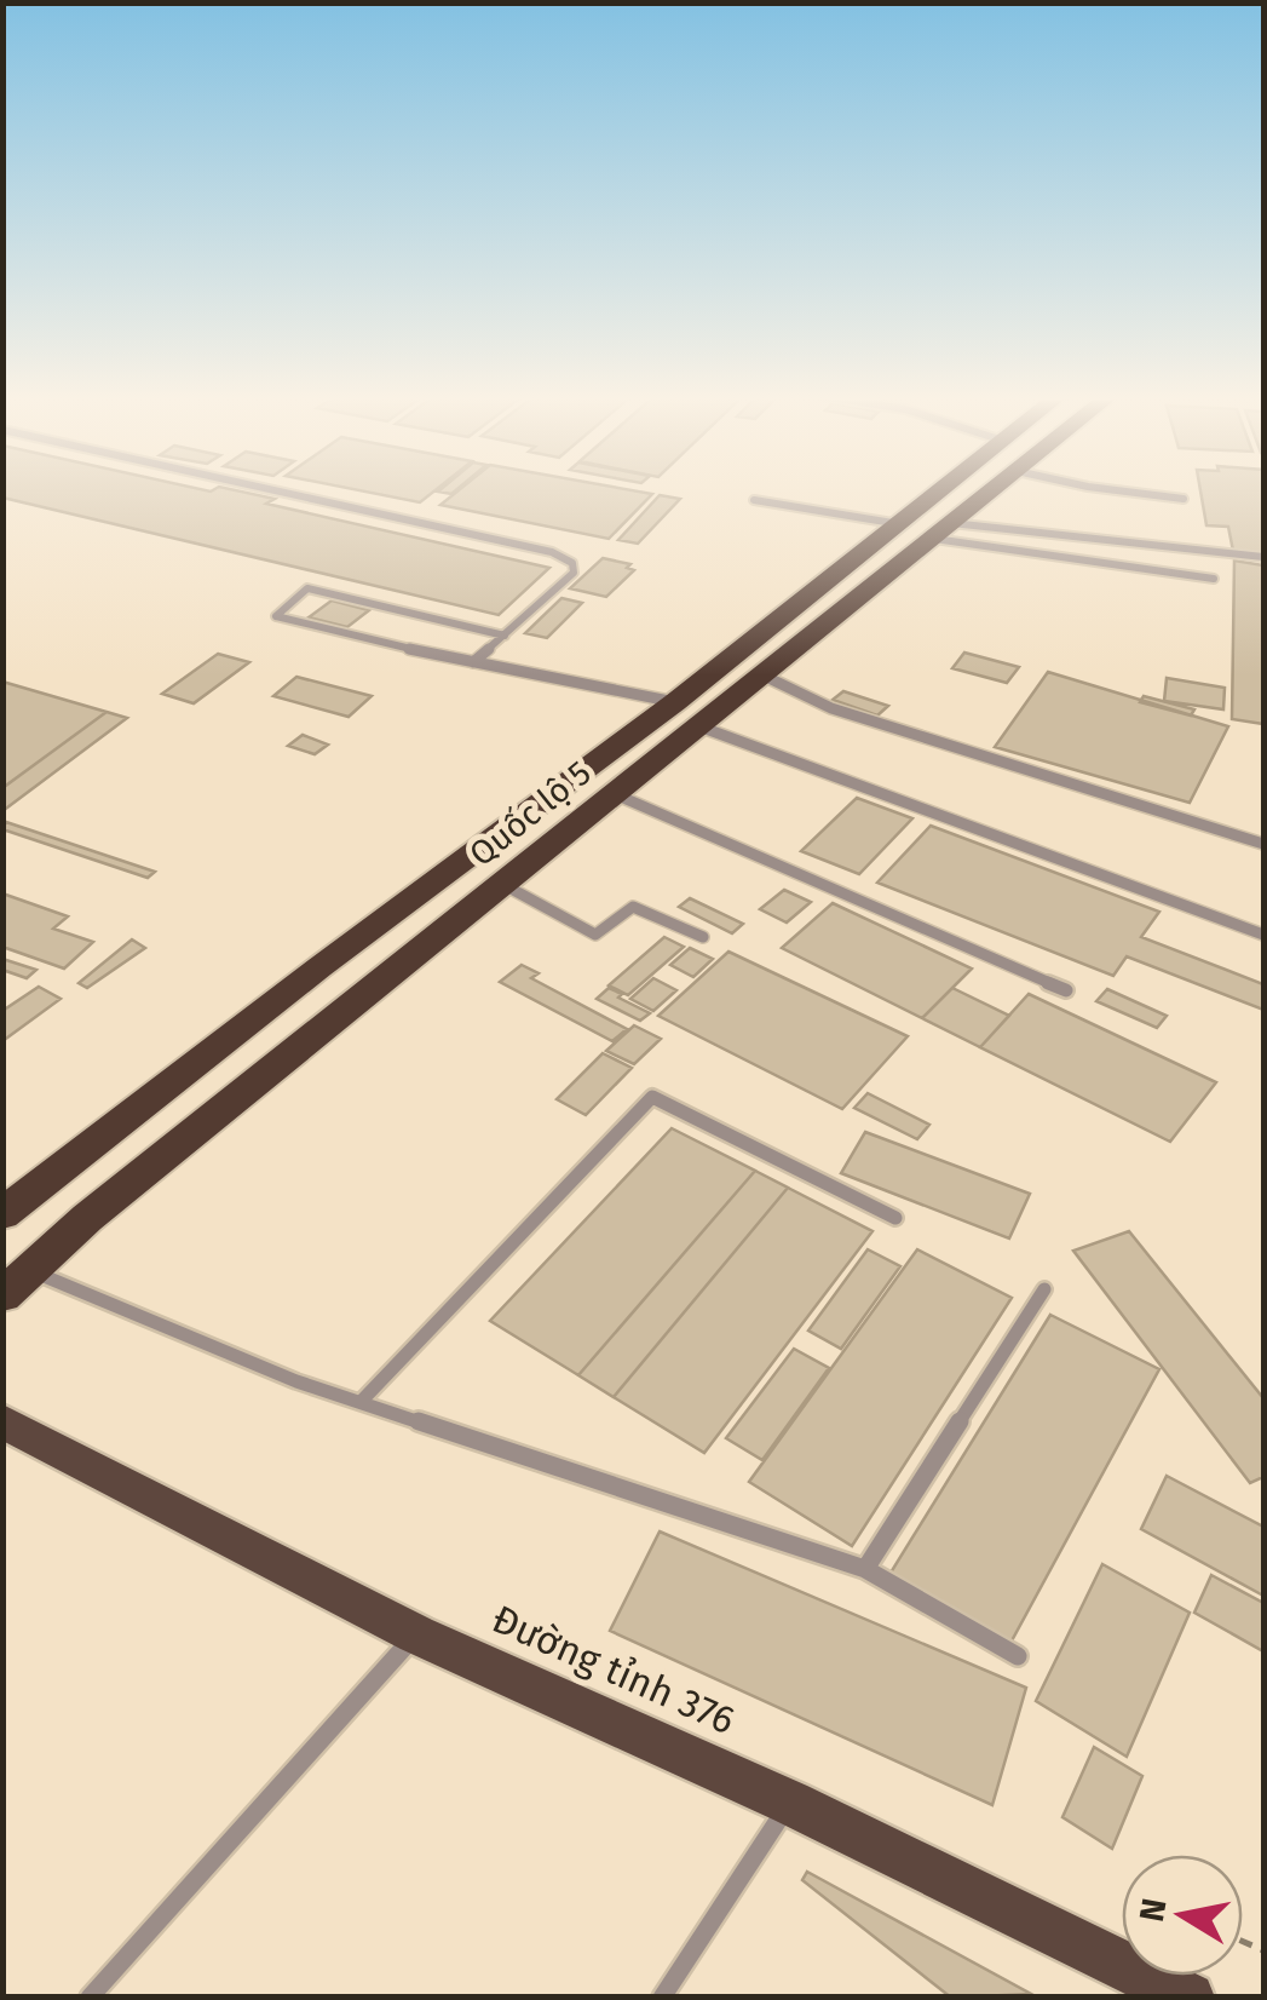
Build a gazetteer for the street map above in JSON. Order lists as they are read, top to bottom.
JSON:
{
  "streets": {
    "highway": ["Quốc lộ 5"],
    "main road": ["Đường tỉnh 376"]
  },
  "north": "left"
}
